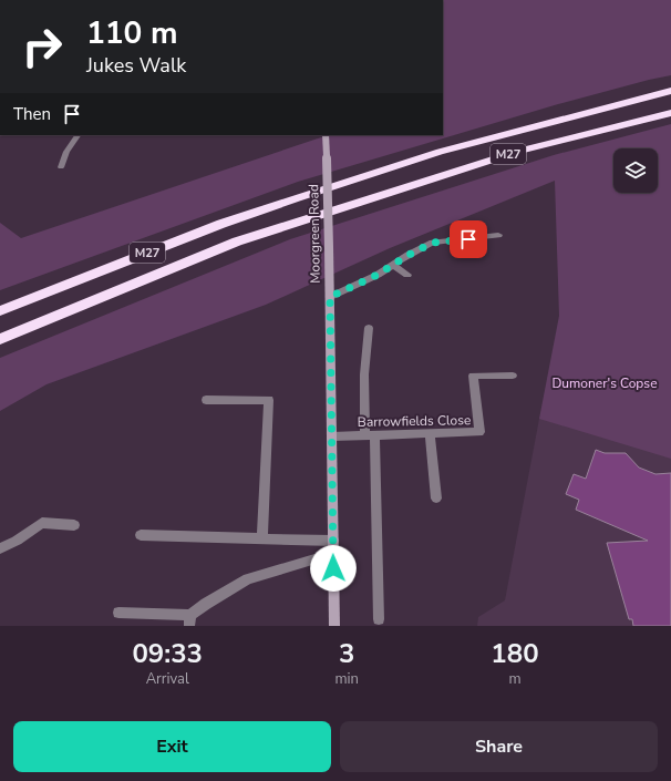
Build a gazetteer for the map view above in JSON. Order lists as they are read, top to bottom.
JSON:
{
  "streets": {
    "highway": ["M27"],
    "street": ["Moorgreen Road", "Barrowfields Close"]
  },
  "crossings": [
    ["Moorgreen Road", "Barrowfields Close"]
  ],
  "parks": ["Dumoner's Copse"],
  "page": {
    "turn": ["110 m", "Jukes Walk"],
    "then": "Then",
    "eta": [
      "09:33",
      "Arrival",
      "3",
      "min",
      "180",
      "m"
    ],
    "buttons": ["Exit", "Share"]
  }
}
